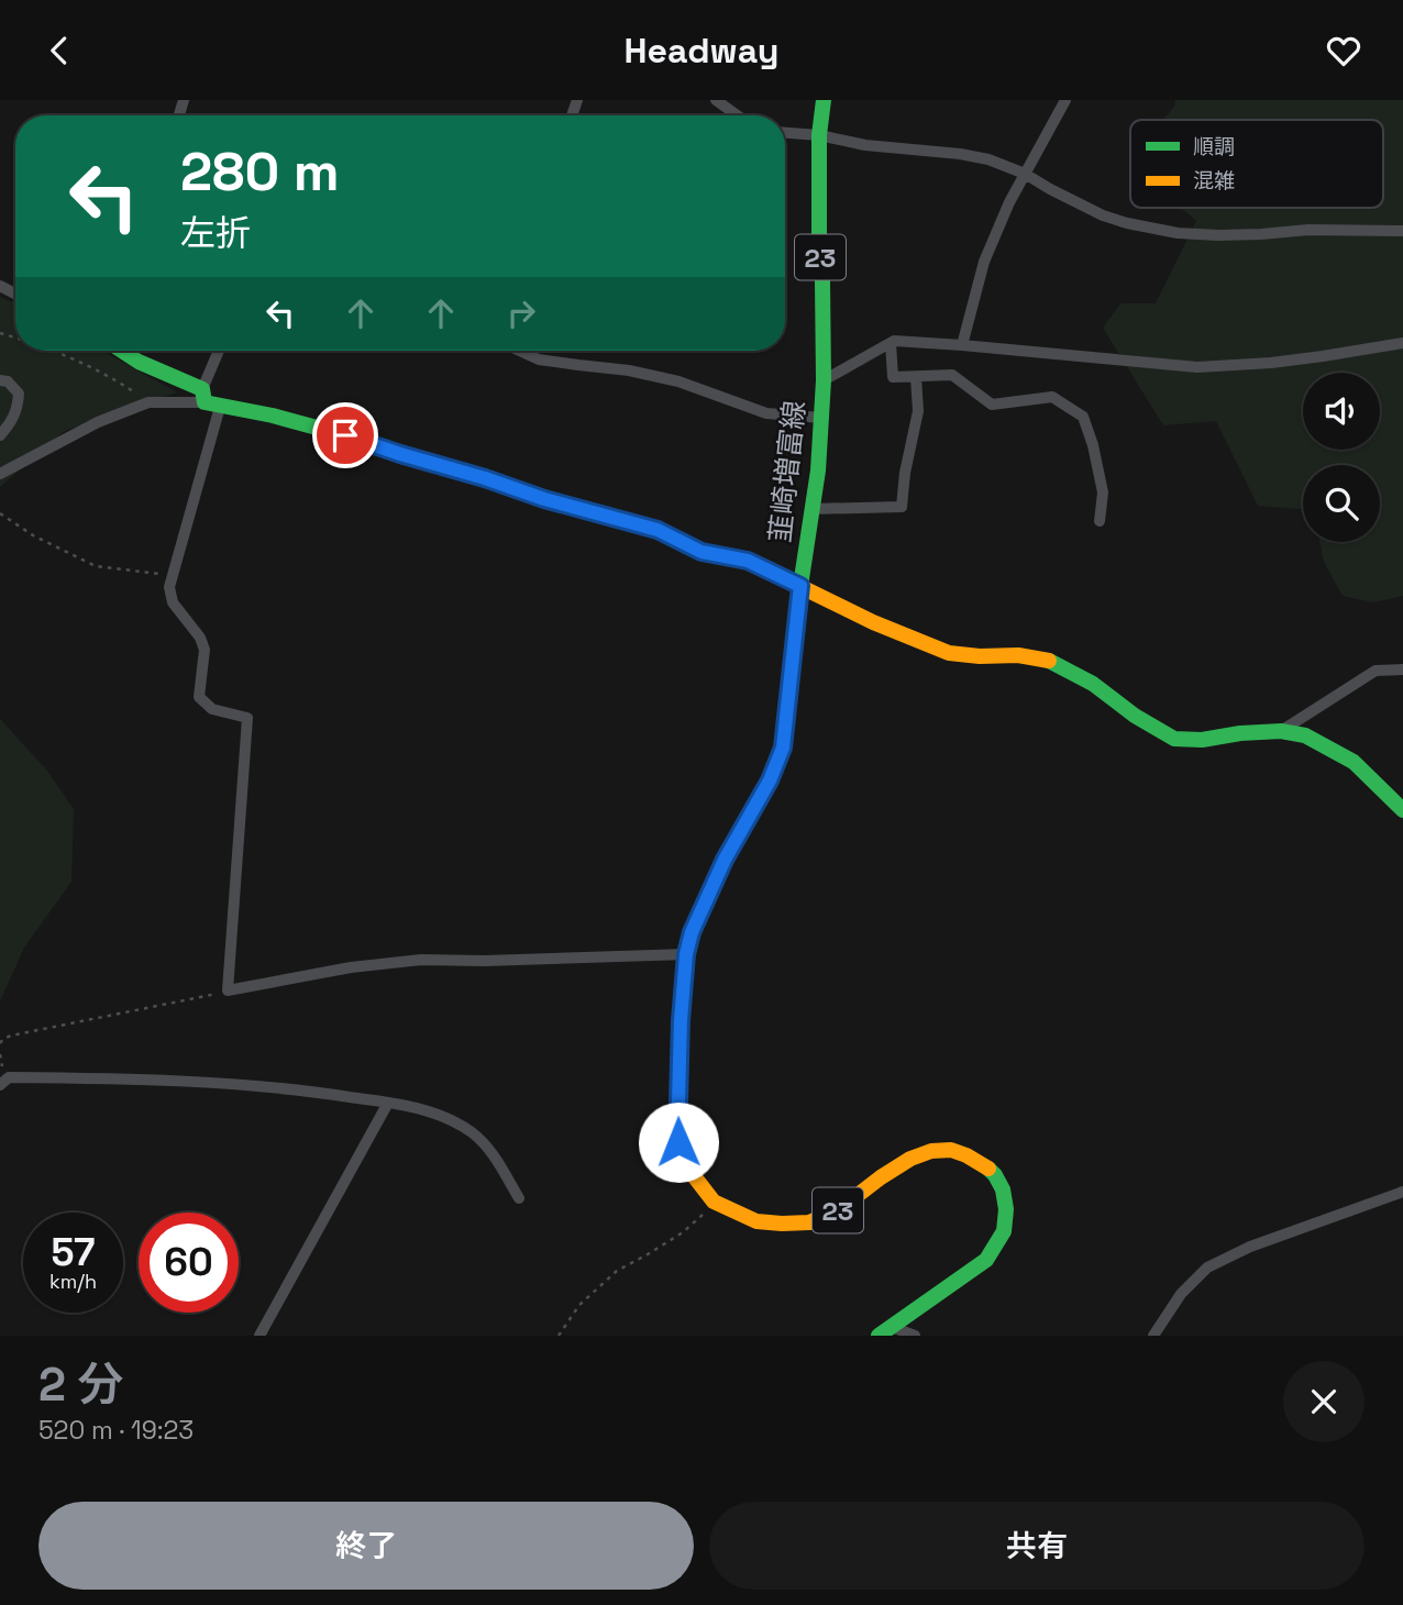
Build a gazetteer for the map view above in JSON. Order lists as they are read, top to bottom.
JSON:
{
  "streets": {
    "main road": ["23", "韮崎増富線"]
  },
  "legend": ["順調", "混雑"],
  "page": {
    "header": "Headway",
    "turn": ["280 m", "左折"],
    "speed": "57 km/h",
    "limit": "60",
    "heading": ["2 分", "520 m · 19:23"],
    "buttons": ["終了", "共有"]
  }
}
